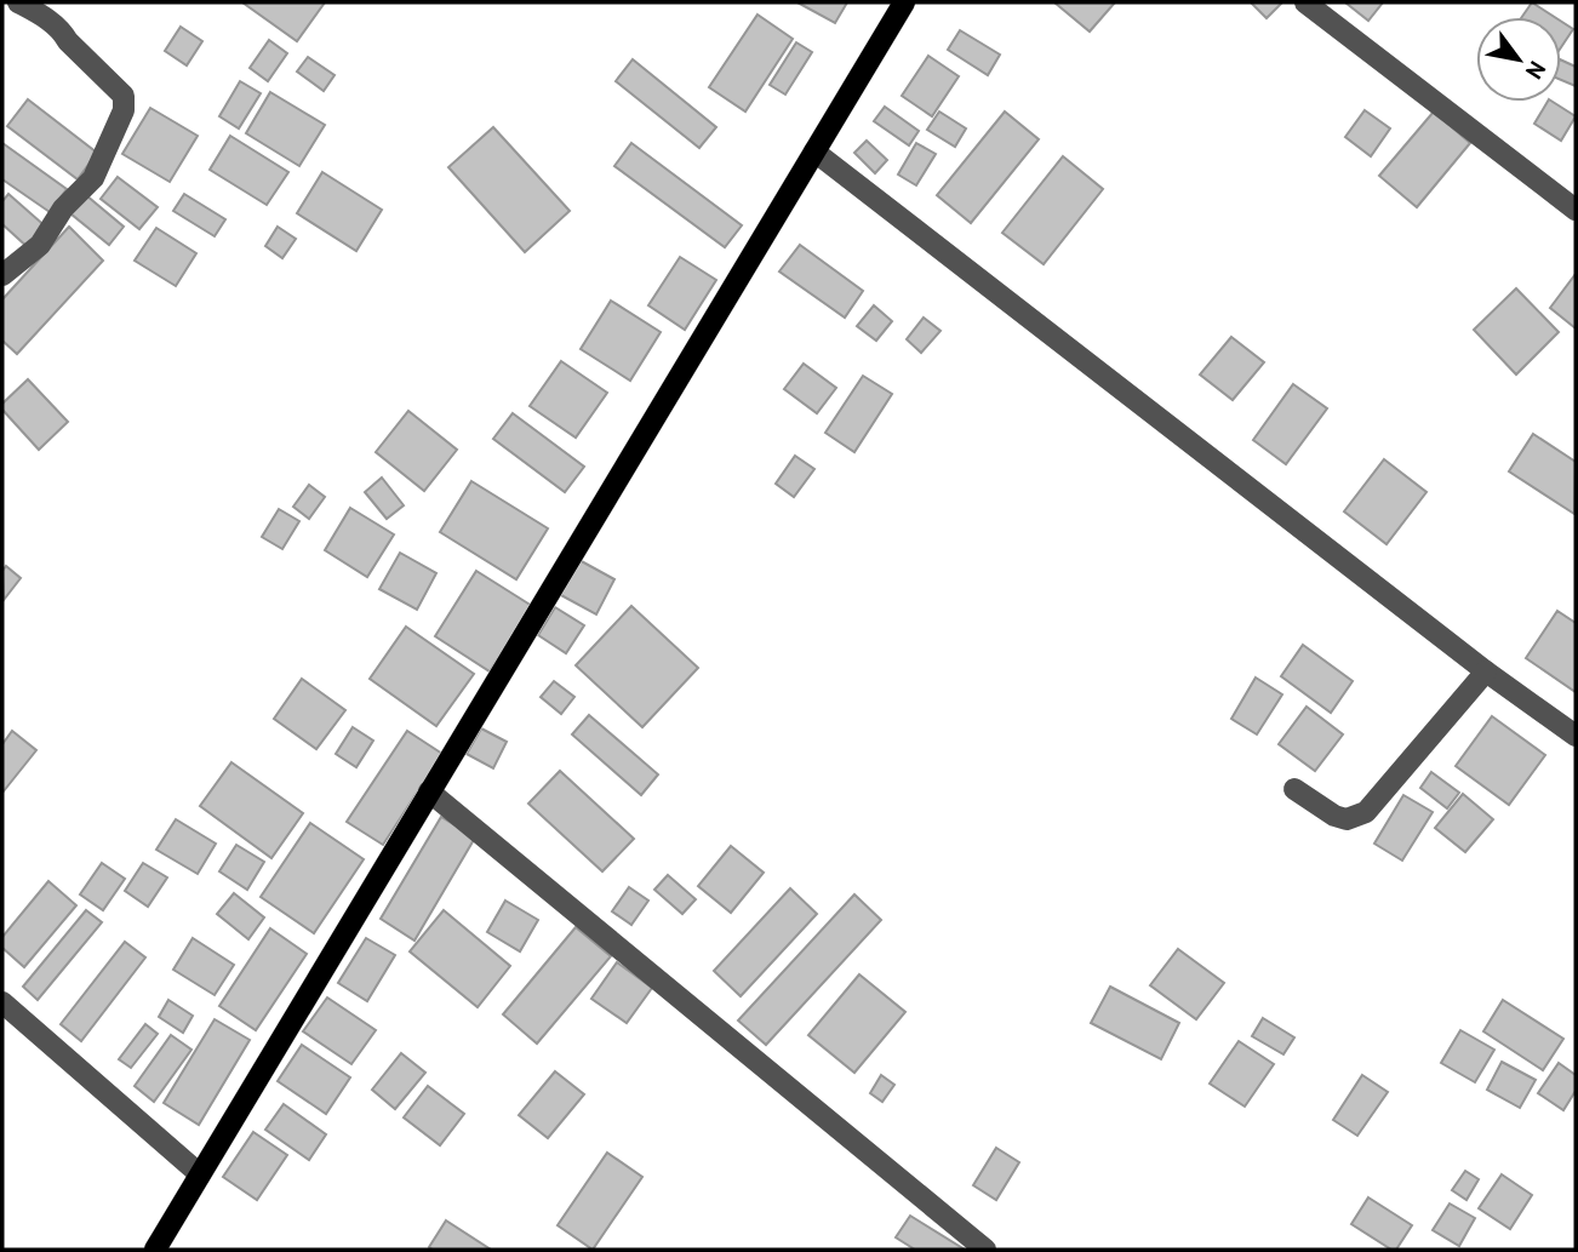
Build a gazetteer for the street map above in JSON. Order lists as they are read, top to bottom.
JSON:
{
  "north": "bottom right"
}
